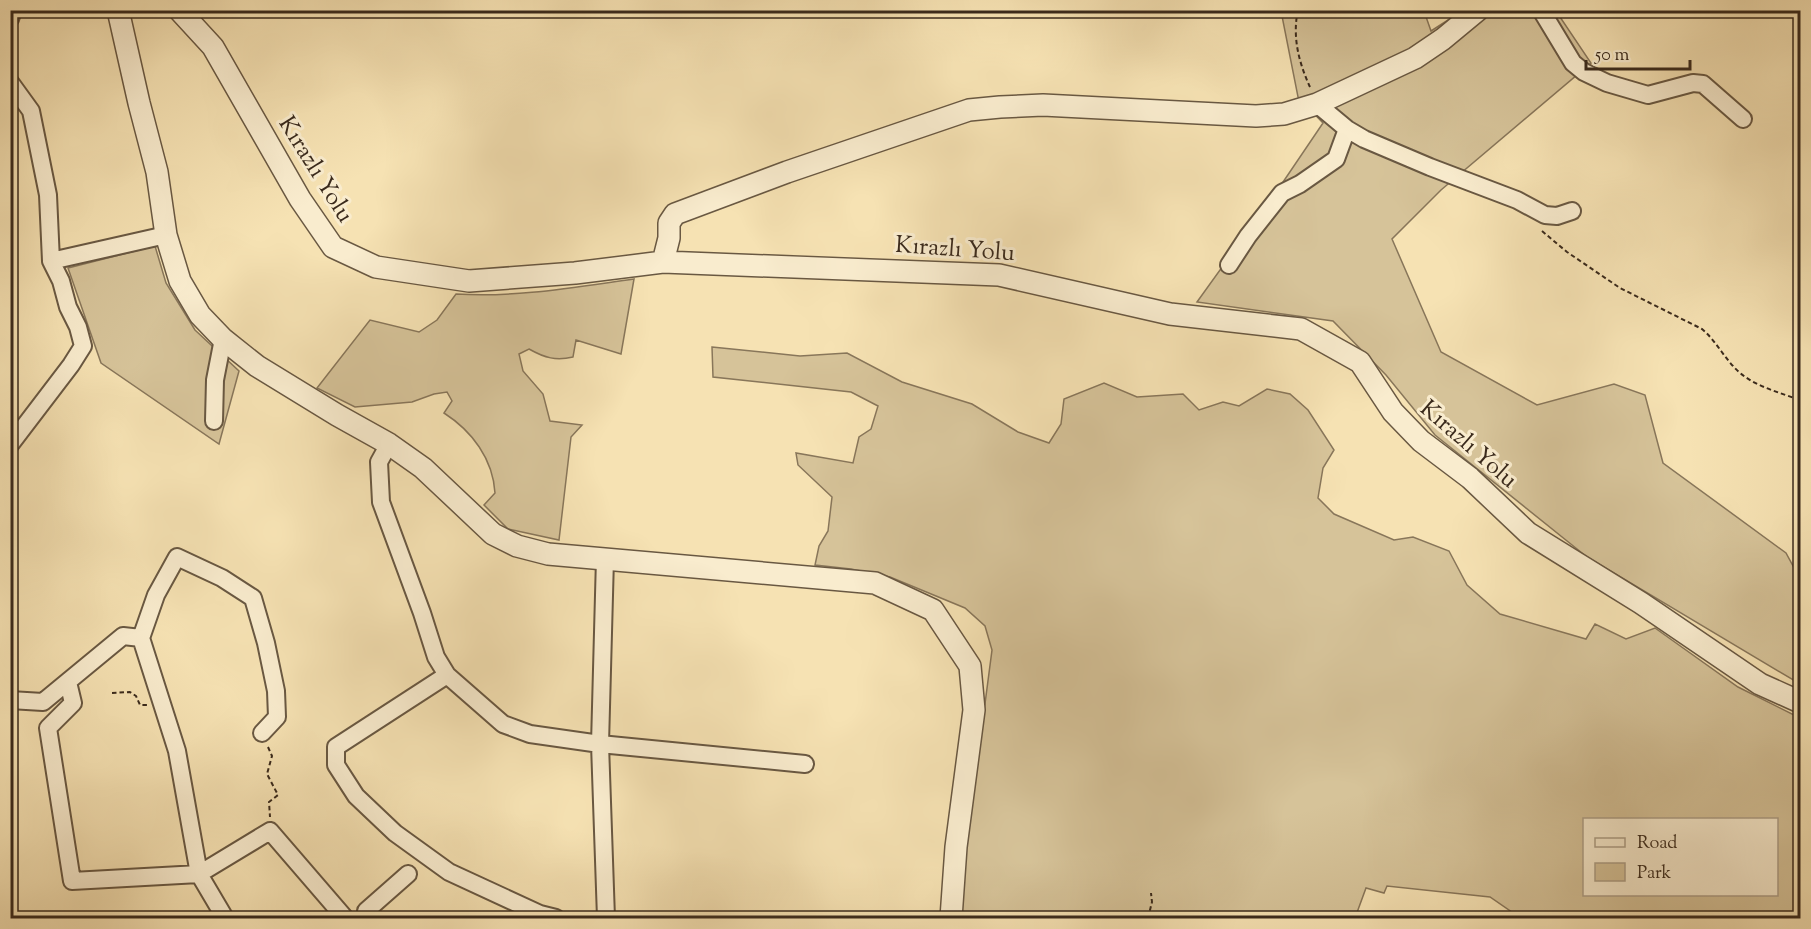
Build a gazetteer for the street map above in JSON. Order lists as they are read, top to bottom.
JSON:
{
  "streets": {
    "street": ["Kırazlı Yolu"]
  },
  "legend": ["Road", "Park"],
  "scale_bar": "50 m"
}
